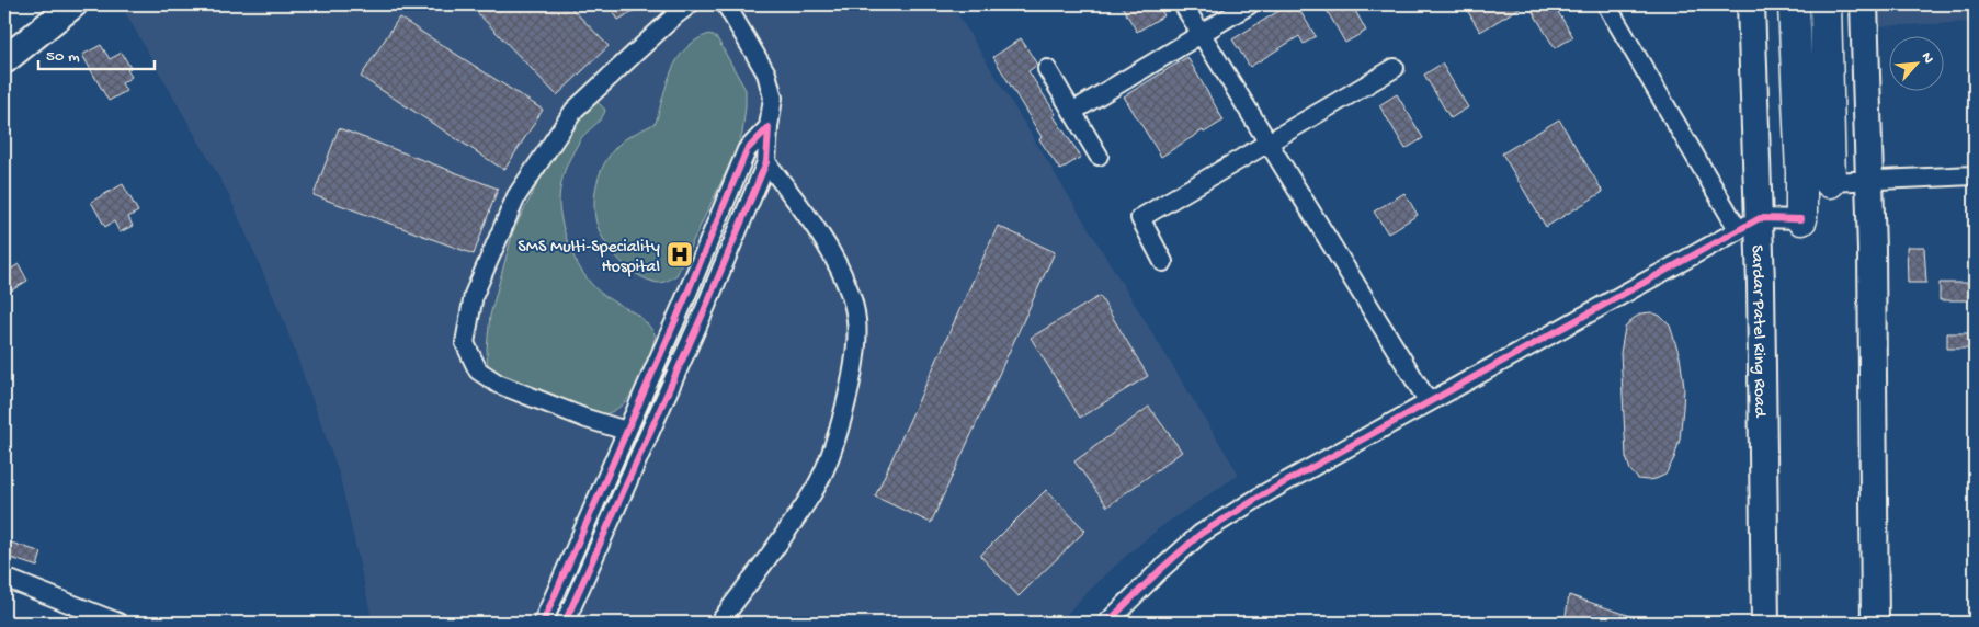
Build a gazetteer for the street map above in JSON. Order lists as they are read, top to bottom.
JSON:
{
  "streets": {
    "street": ["Sardar Patel Ring Road"]
  },
  "places": {
    "hospital": ["SMS Multi-Speciality Hospital"]
  },
  "scale_bar": "50 m",
  "north": "top right"
}
